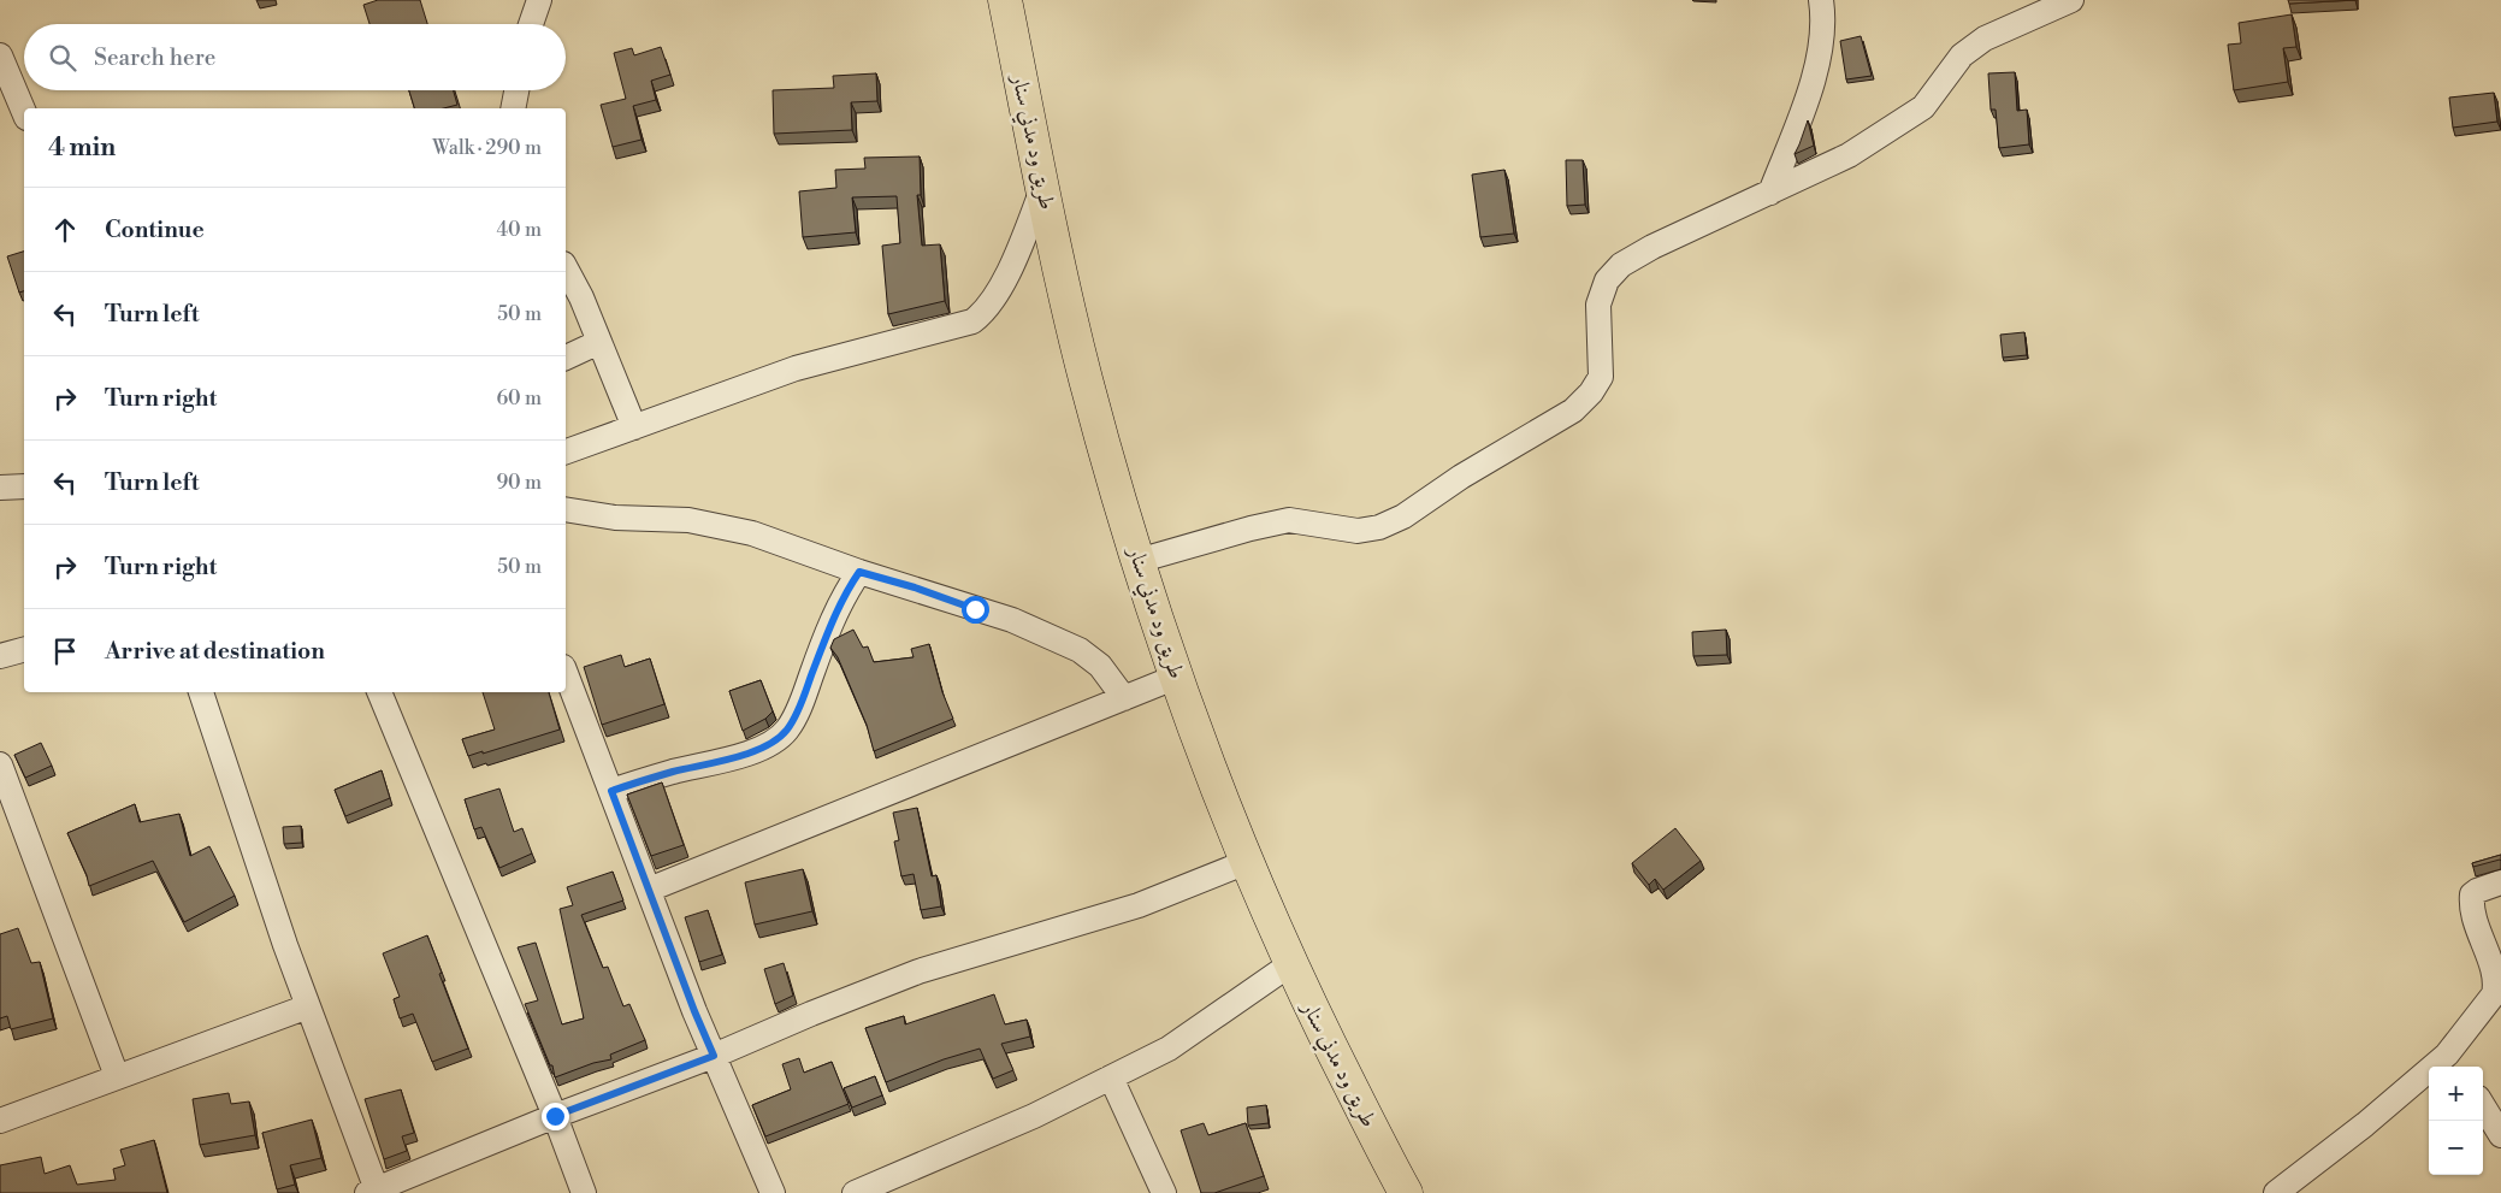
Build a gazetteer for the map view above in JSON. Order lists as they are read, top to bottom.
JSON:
{
  "streets": {
    "highway": ["طريق ود مدني سنار"]
  },
  "page": {
    "search": "Search here",
    "heading": ["4 min", "Walk · 290 m"],
    "list": [
      ["Continue", "40 m"],
      ["Turn left", "50 m"],
      ["Turn right", "60 m"],
      ["Turn left", "90 m"],
      ["Turn right", "50 m"],
      "Arrive at destination"
    ],
    "map_buttons": ["+", "−"]
  }
}
